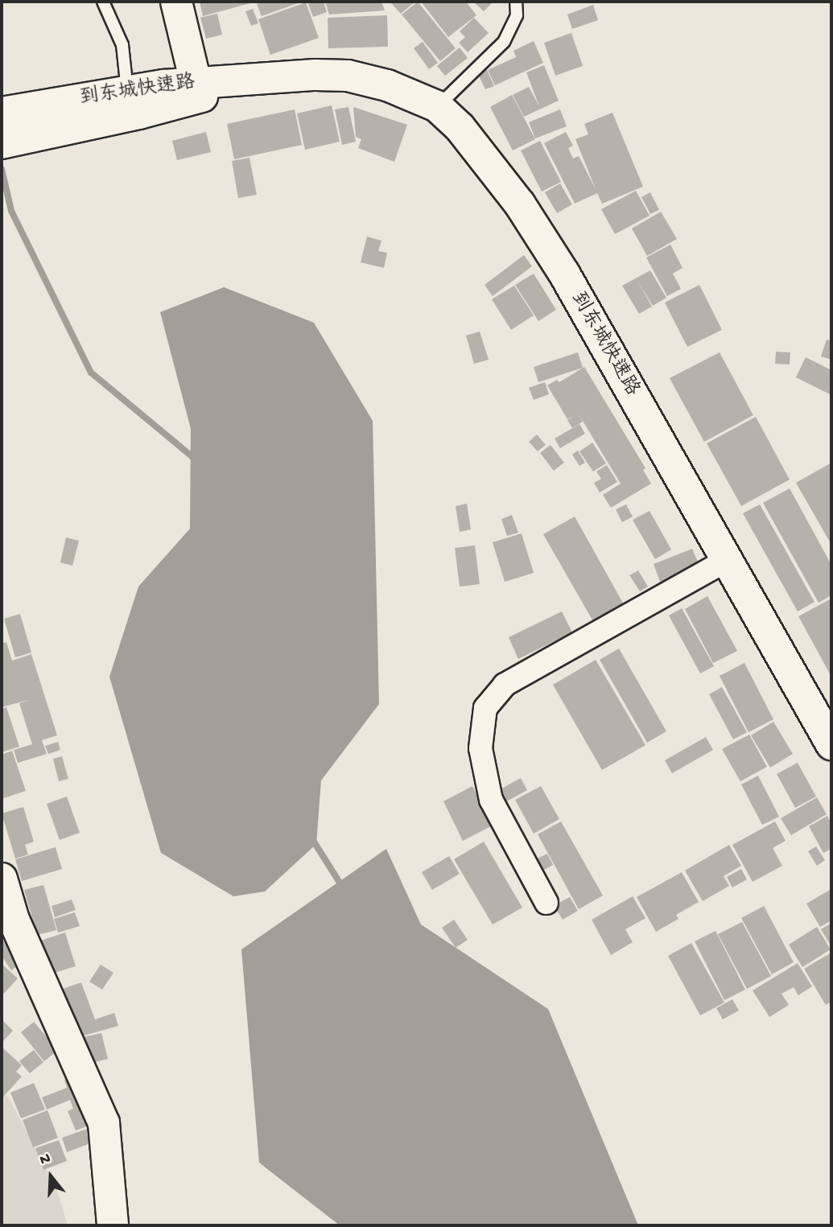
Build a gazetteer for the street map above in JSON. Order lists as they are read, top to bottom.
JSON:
{
  "streets": {
    "main road": ["到东城快速路"]
  },
  "north": "top"
}
